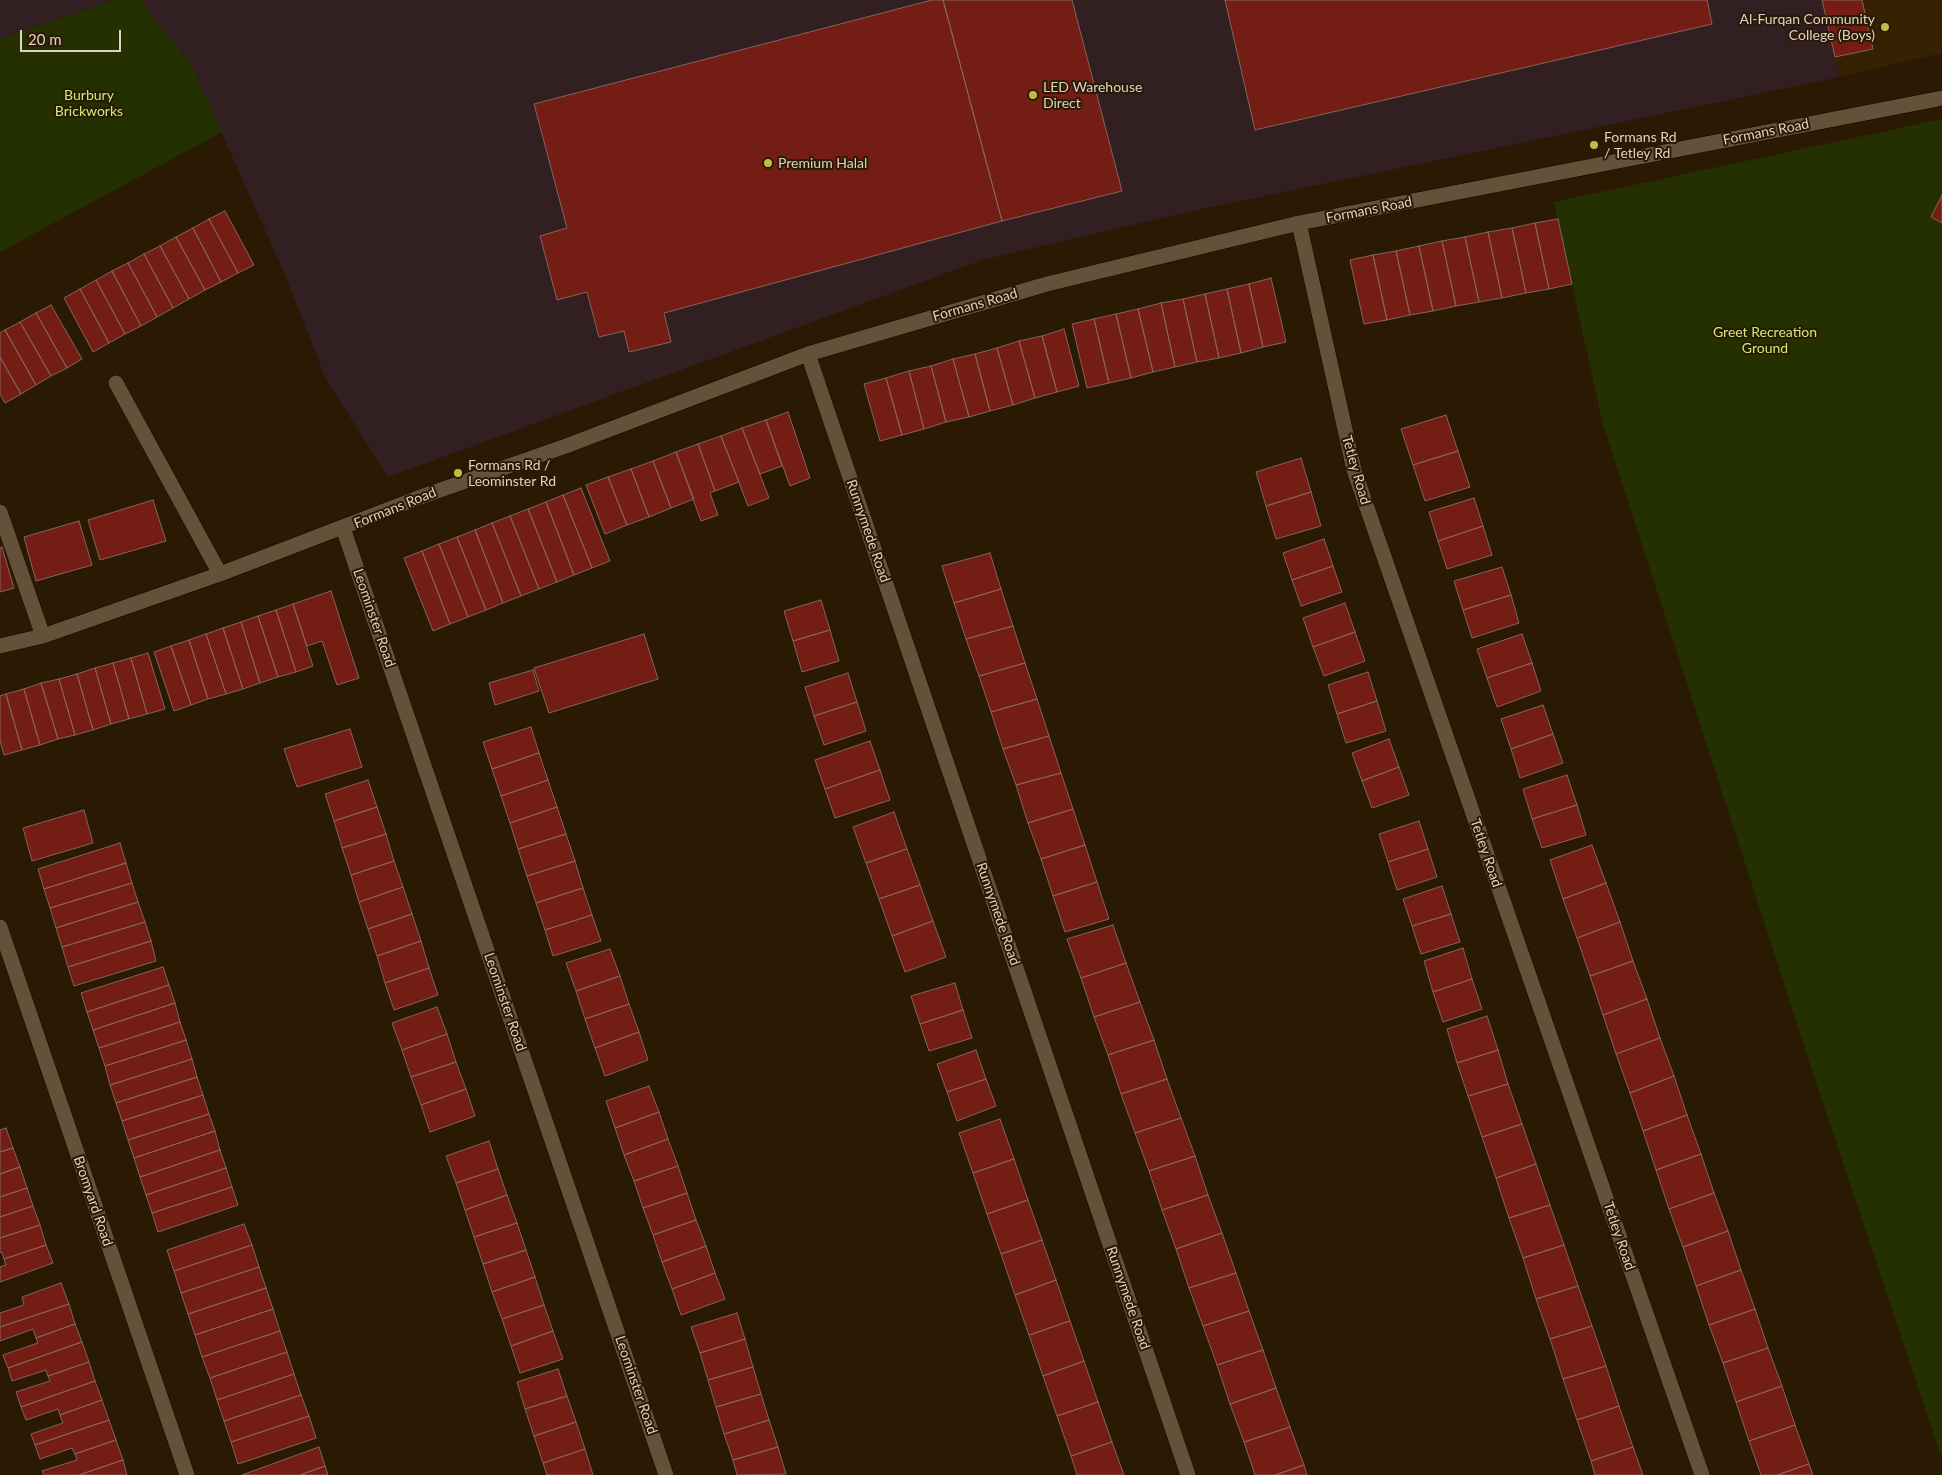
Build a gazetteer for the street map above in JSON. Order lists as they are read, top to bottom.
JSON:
{
  "streets": {
    "street": [
      "Formans Road",
      "Tetley Road",
      "Runnymede Road",
      "Leominster Road",
      "Bromyard Road"
    ]
  },
  "crossings": [
    ["Formans Road", "Tetley Road"],
    ["Formans Road", "Runnymede Road"],
    ["Formans Road", "Leominster Road"]
  ],
  "parks": ["Burbury Brickworks", "Greet Recreation Ground"],
  "places": [
    "Al-Furqan Community College (Boys)",
    "LED Warehouse Direct",
    "Formans Rd / Tetley Rd",
    "Premium Halal",
    "Formans Rd / Leominster Rd"
  ],
  "scale_bar": "20 m"
}
